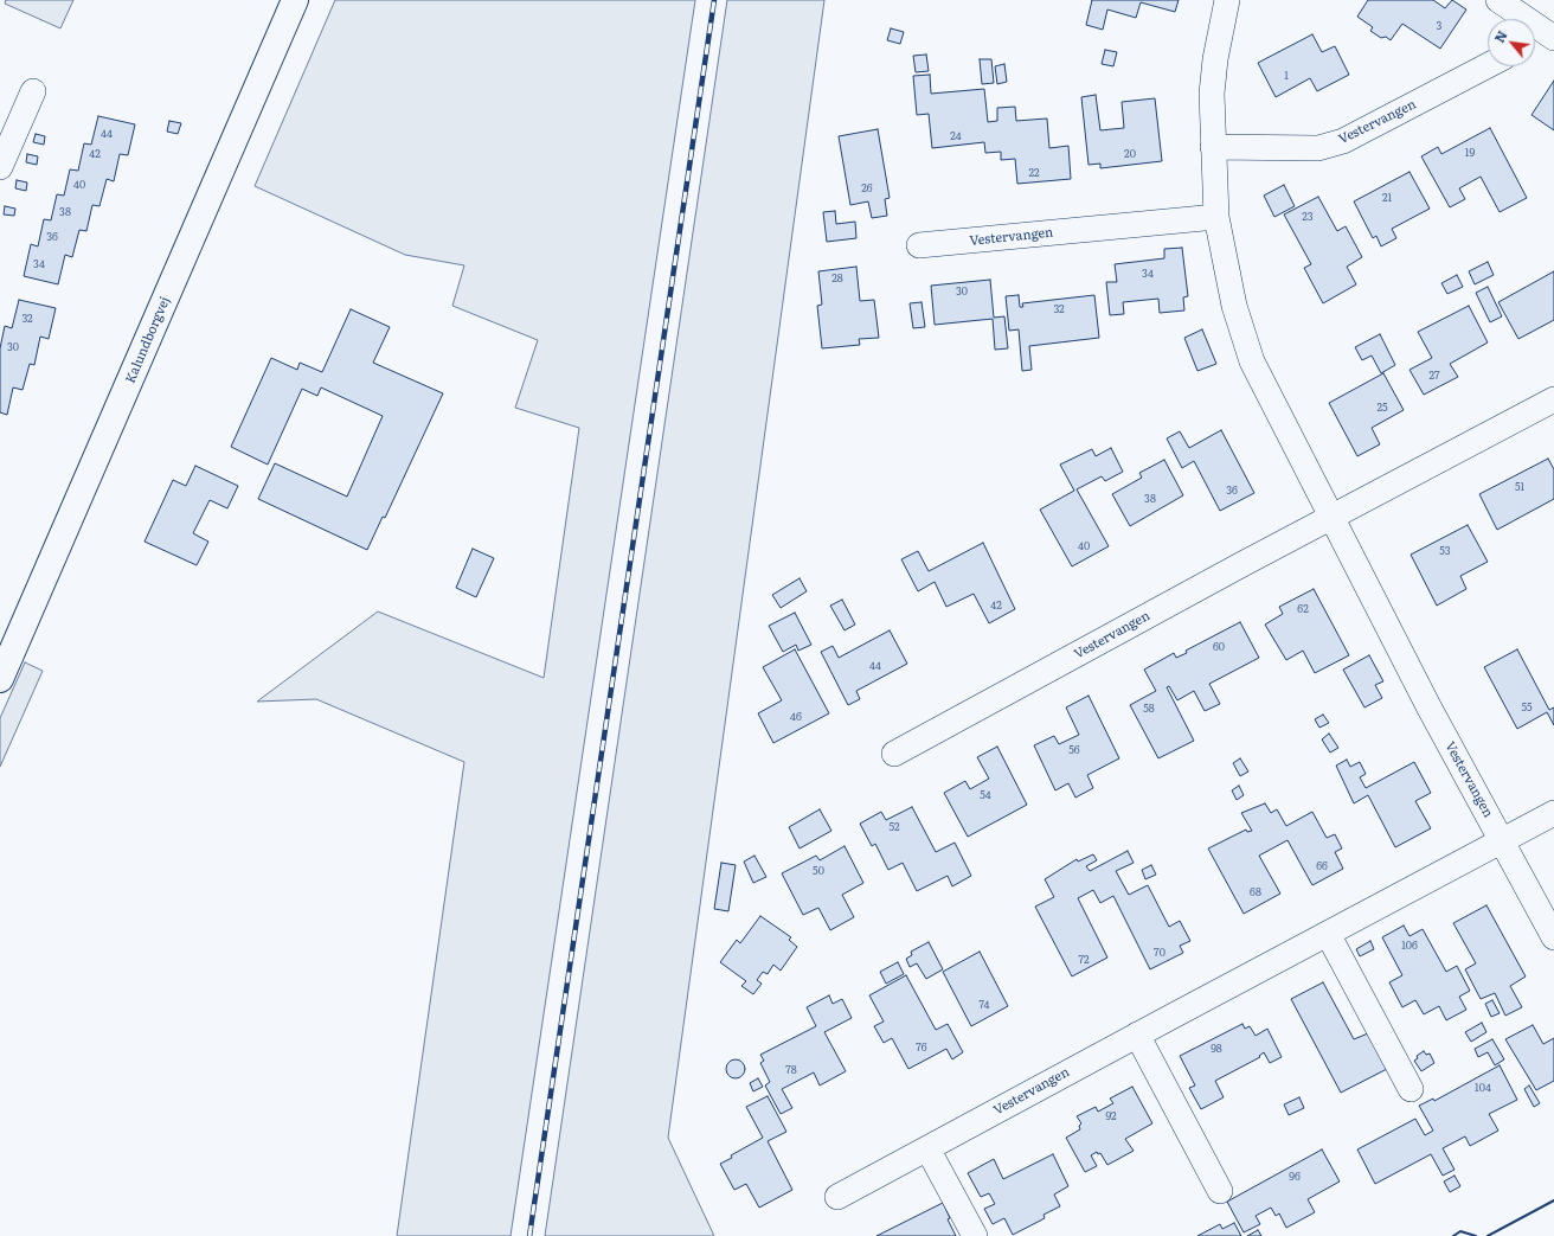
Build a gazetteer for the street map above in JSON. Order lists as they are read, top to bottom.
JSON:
{
  "streets": {
    "street": ["Vestervangen", "Kalundborgvej"]
  },
  "house_numbers": [
    "3",
    "1",
    "44",
    "24",
    "19",
    "42",
    "20",
    "22",
    "40",
    "26",
    "21",
    "38",
    "23",
    "36",
    "34",
    "34",
    "28",
    "30",
    "32",
    "32",
    "30",
    "27",
    "25",
    "51",
    "36",
    "38",
    "40",
    "53",
    "42",
    "62",
    "60",
    "44",
    "55",
    "58",
    "46",
    "56",
    "54",
    "52",
    "66",
    "50",
    "68",
    "106",
    "70",
    "72",
    "74",
    "76",
    "98",
    "78",
    "104",
    "92",
    "96"
  ],
  "north": "top left"
}
